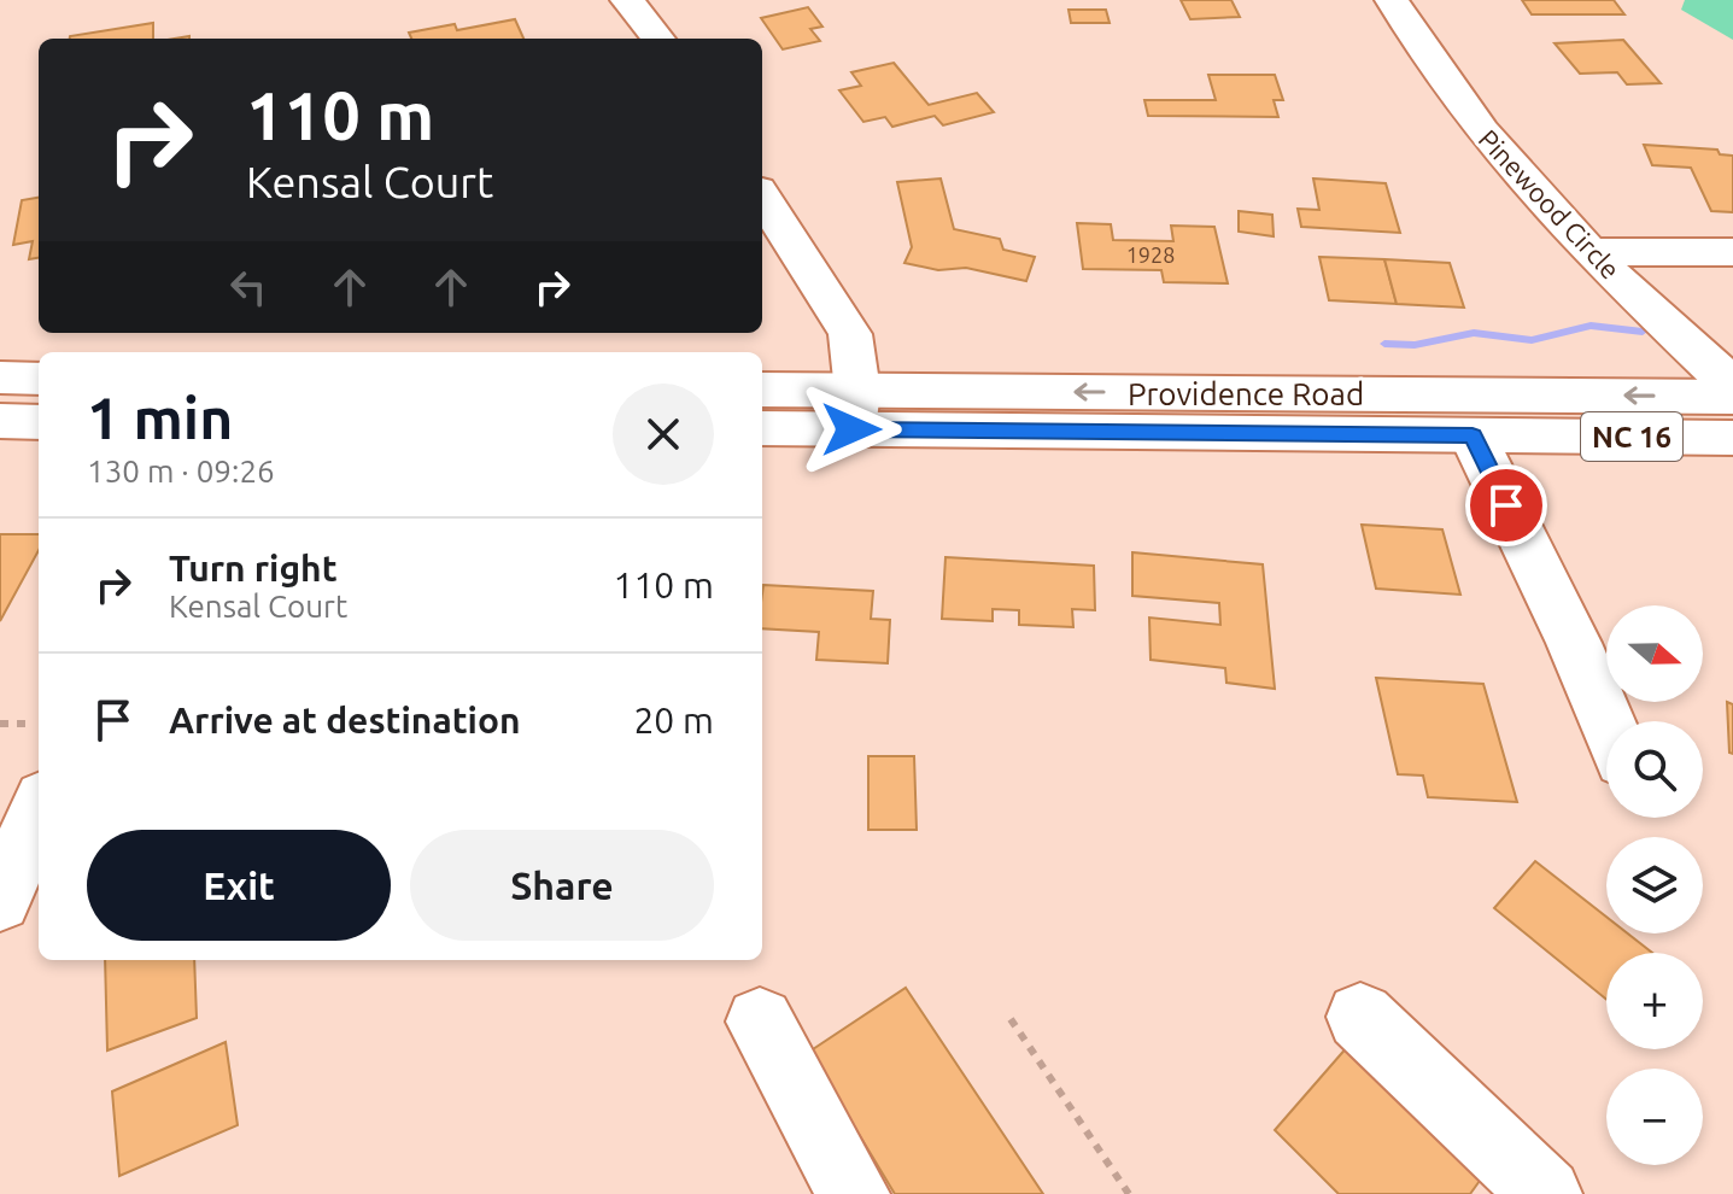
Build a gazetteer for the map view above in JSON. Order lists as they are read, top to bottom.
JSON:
{
  "streets": {
    "street": ["Pinewood Circle", "Providence Road", "NC 16"]
  },
  "house_numbers": ["1928"],
  "north": "right",
  "page": {
    "turn": ["110 m", "Kensal Court"],
    "heading": ["1 min", "130 m · 09:26"],
    "list": [
      {
        "name": "Turn right",
        "note": "Kensal Court",
        "value": "110 m"
      },
      {
        "name": "Arrive at destination",
        "value": "20 m"
      }
    ],
    "map_buttons": ["+", "−"],
    "buttons": ["Exit", "Share"]
  }
}
